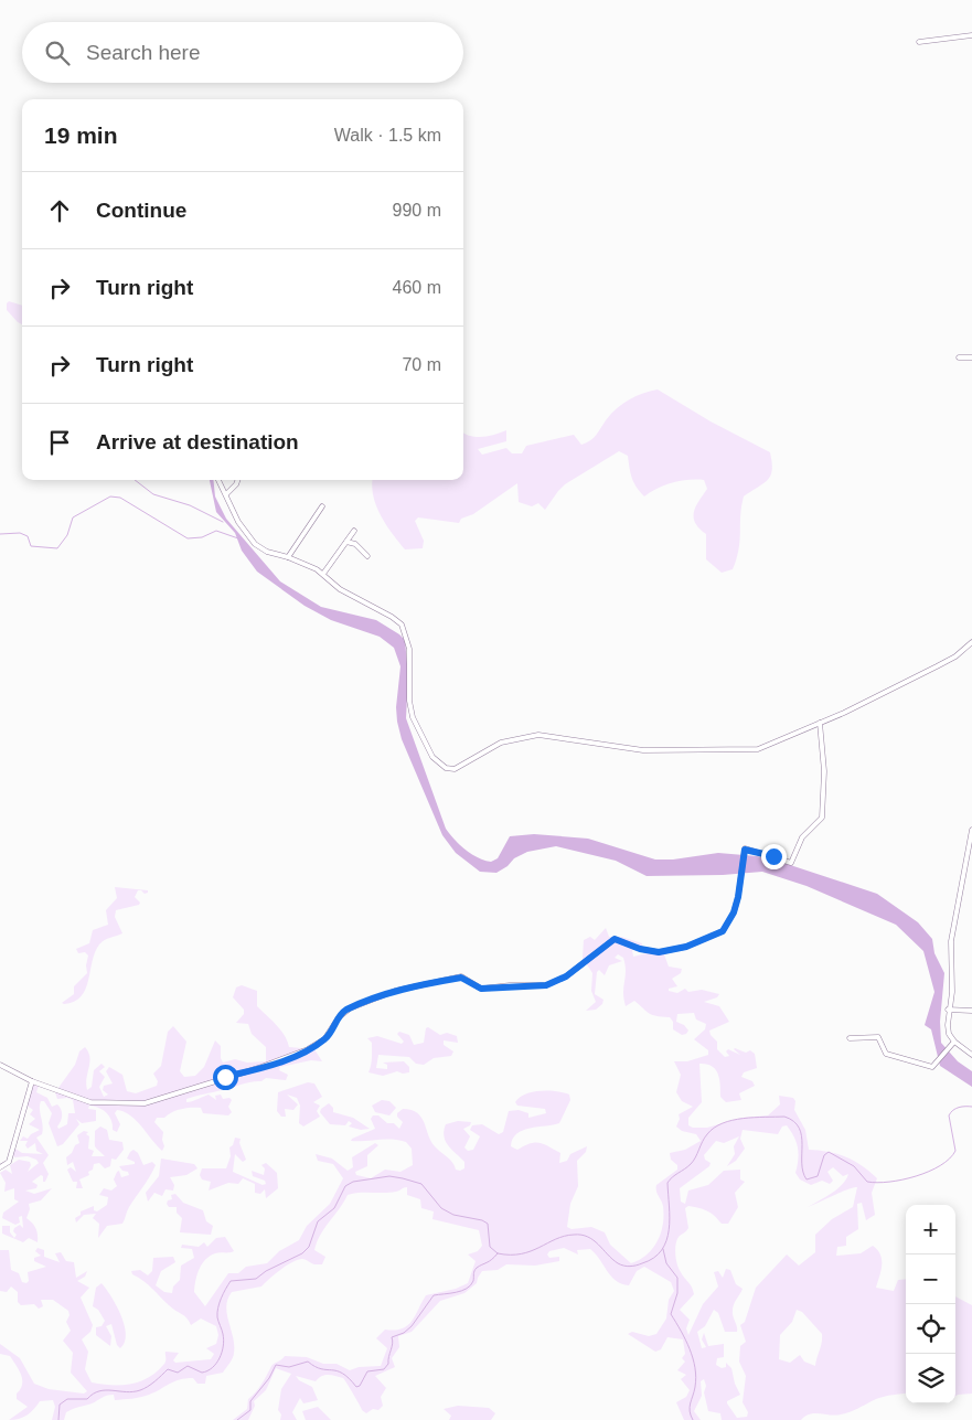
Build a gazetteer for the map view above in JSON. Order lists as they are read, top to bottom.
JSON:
{
  "page": {
    "search": "Search here",
    "heading": ["19 min", "Walk · 1.5 km"],
    "list": [
      ["Continue", "990 m"],
      ["Turn right", "460 m"],
      ["Turn right", "70 m"],
      "Arrive at destination"
    ],
    "map_buttons": ["+", "−"]
  }
}
